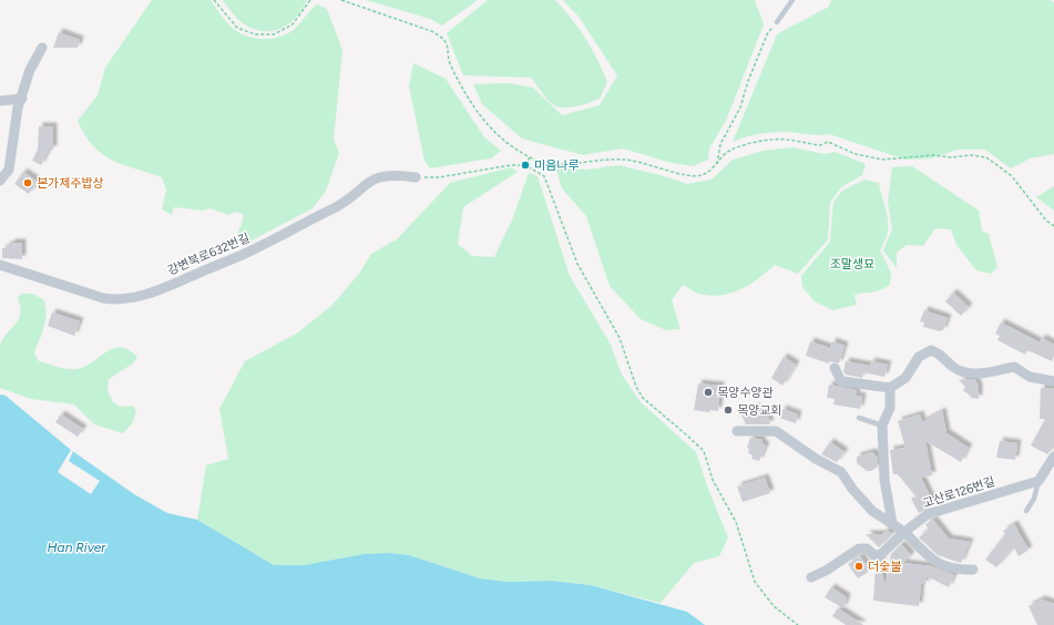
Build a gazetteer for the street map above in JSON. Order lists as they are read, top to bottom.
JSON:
{
  "streets": {
    "street": ["강변북로632번길", "고산로126번길"]
  },
  "water": ["Han River"],
  "parks": ["조말생묘"],
  "places": [
    "미음나루",
    "본가제주밥상",
    "목양수양관",
    "목양교회",
    "더숯불"
  ]
}
